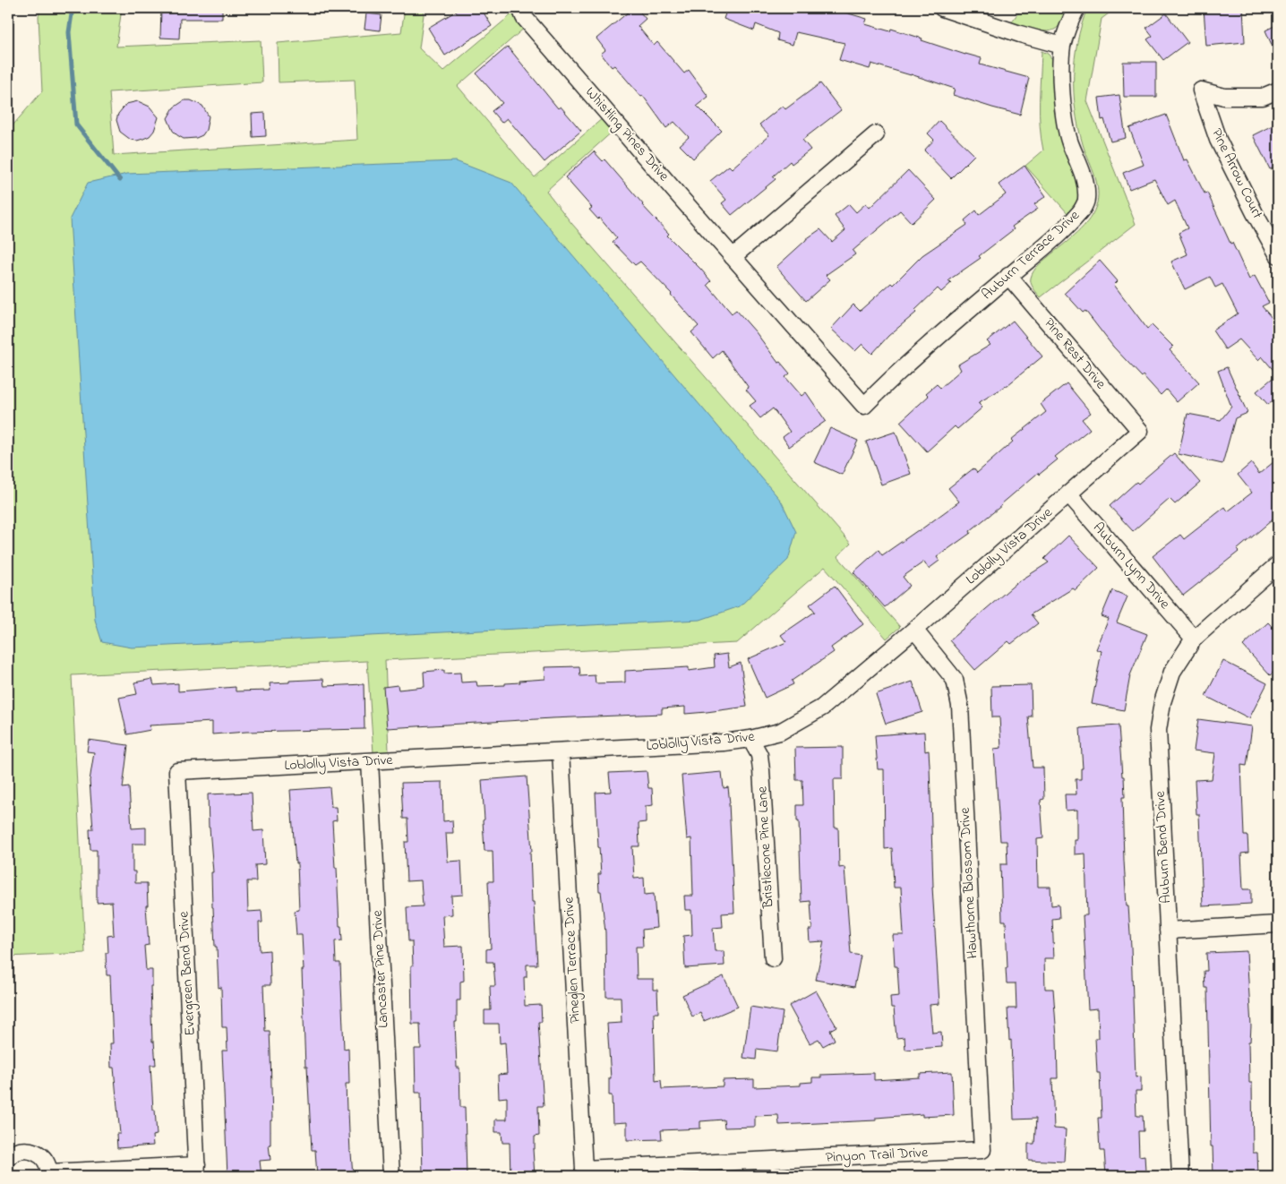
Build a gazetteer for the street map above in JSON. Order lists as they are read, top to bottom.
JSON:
{
  "streets": {
    "street": [
      "Whistling Pines Drive",
      "Pine Arrow Court",
      "Auburn Terrace Drive",
      "Pine Rest Drive",
      "Loblolly Vista Drive",
      "Auburn Lynn Drive",
      "Bristlecone Pine Lane",
      "Auburn Bend Drive",
      "Hawthorne Blossom Drive",
      "Pineglen Terrace Drive",
      "Lancaster Pine Drive",
      "Evergreen Bend Drive",
      "Pinyon Trail Drive"
    ]
  },
  "crossings": [
    ["Whistling Pines Drive", "Auburn Terrace Drive"],
    ["Auburn Terrace Drive", "Pine Rest Drive"],
    ["Pine Rest Drive", "Loblolly Vista Drive"],
    ["Loblolly Vista Drive", "Auburn Lynn Drive"],
    ["Loblolly Vista Drive", "Bristlecone Pine Lane"],
    ["Loblolly Vista Drive", "Hawthorne Blossom Drive"],
    ["Loblolly Vista Drive", "Pineglen Terrace Drive"],
    ["Loblolly Vista Drive", "Lancaster Pine Drive"],
    ["Loblolly Vista Drive", "Evergreen Bend Drive"],
    ["Auburn Lynn Drive", "Auburn Bend Drive"],
    ["Hawthorne Blossom Drive", "Pinyon Trail Drive"],
    ["Pineglen Terrace Drive", "Pinyon Trail Drive"]
  ]
}
